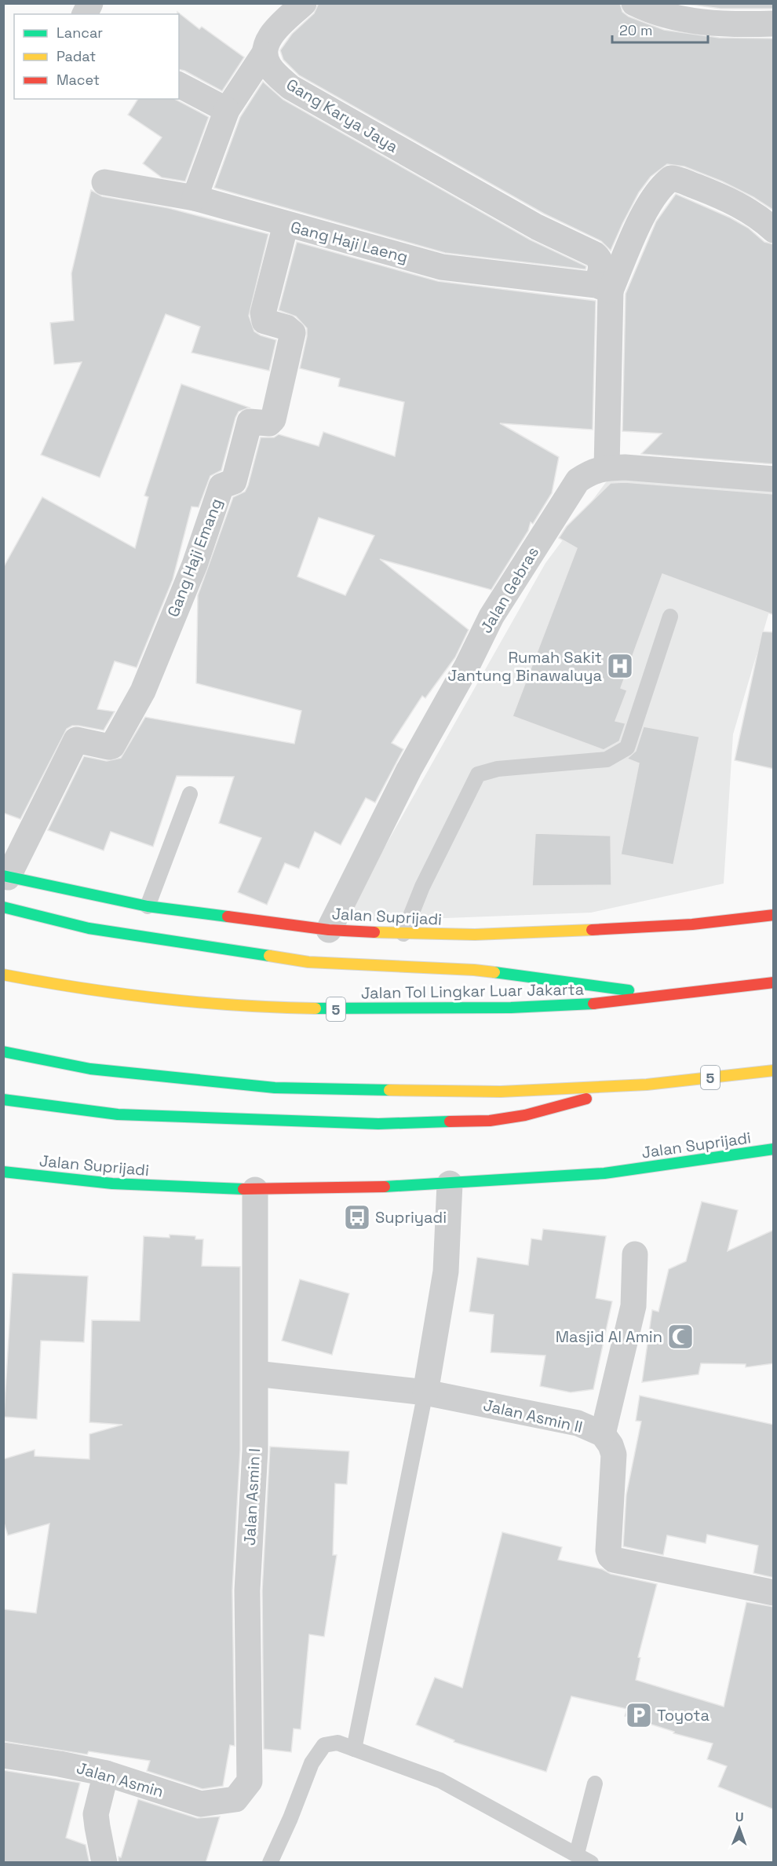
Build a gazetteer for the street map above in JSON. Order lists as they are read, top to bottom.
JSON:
{
  "streets": {
    "main road": ["Jalan Suprijadi", "Jalan Tol Lingkar Luar Jakarta", "5"],
    "street": [
      "Gang Karya Jaya",
      "Gang Haji Laeng",
      "Gang Haji Emang",
      "Jalan Gebras",
      "Jalan Asmin II",
      "Jalan Asmin I",
      "Jalan Asmin"
    ]
  },
  "crossings": [
    ["Gang Karya Jaya", "Gang Haji Laeng"],
    ["Gang Haji Laeng", "Gang Haji Emang"],
    ["Gang Haji Emang", "Jalan Suprijadi"],
    ["Jalan Gebras", "Jalan Suprijadi"],
    ["Jalan Suprijadi", "Jalan Asmin I"],
    ["Jalan Asmin II", "Jalan Asmin I"],
    ["Jalan Asmin I", "Jalan Asmin"]
  ],
  "places": {
    "hospital": ["Rumah Sakit Jantung Binawaluya"],
    "bus stop": ["Supriyadi"],
    "mosque": ["Masjid Al Amin"],
    "parking": ["Toyota"]
  },
  "legend": ["Lancar", "Padat", "Macet"],
  "scale_bar": "20 m",
  "north": "top"
}
